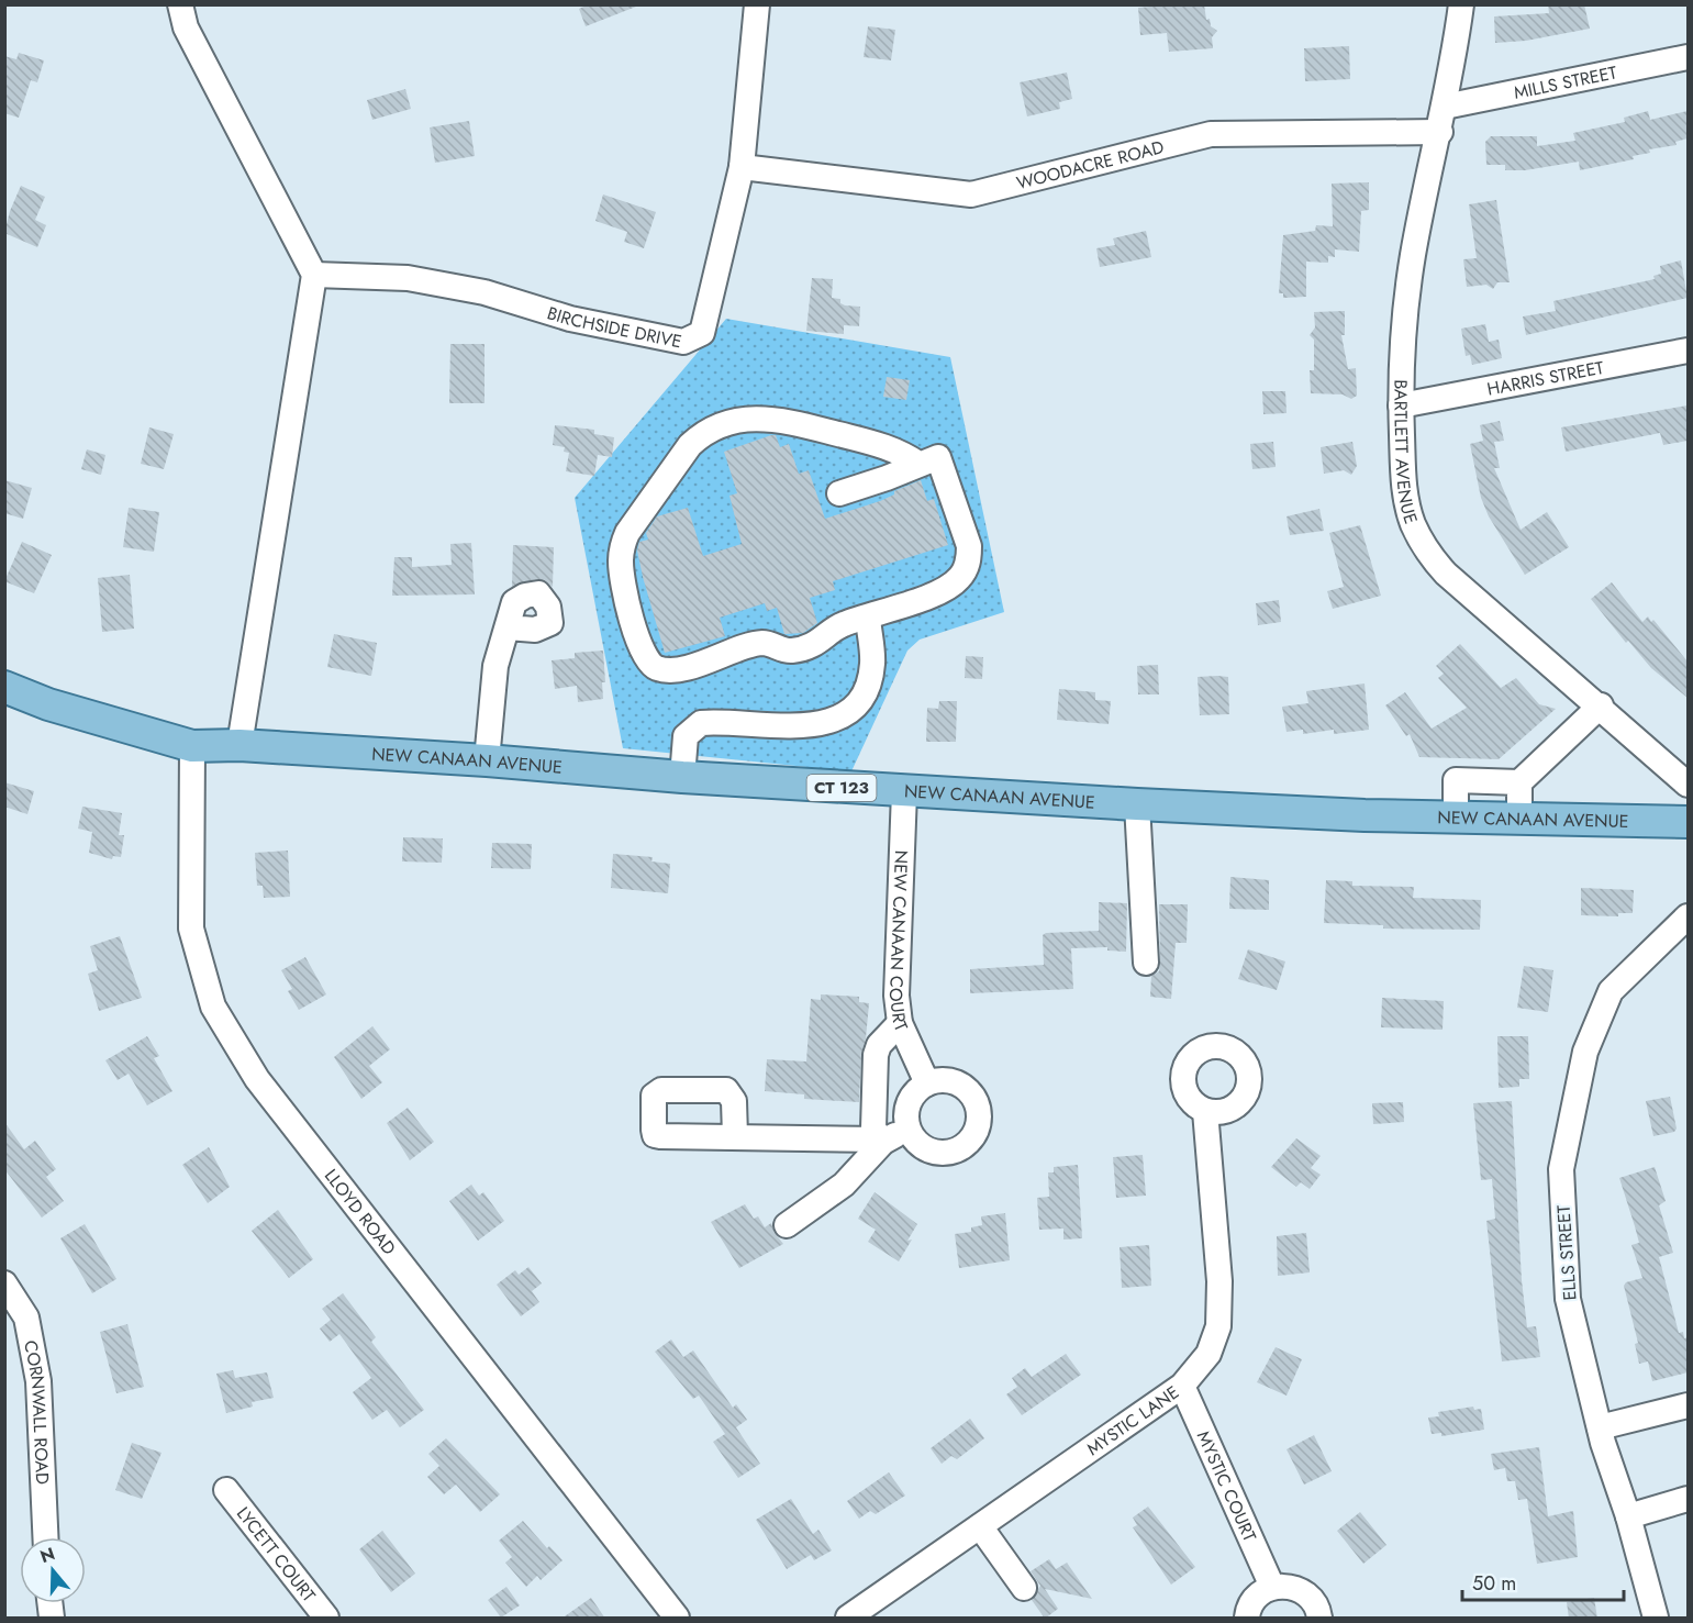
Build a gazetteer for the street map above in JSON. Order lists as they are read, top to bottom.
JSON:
{
  "streets": {
    "main road": ["NEW CANAAN AVENUE", "CT 123"],
    "street": [
      "MILLS STREET",
      "WOODACRE ROAD",
      "BIRCHSIDE DRIVE",
      "HARRIS STREET",
      "BARTLETT AVENUE",
      "NEW CANAAN COURT",
      "LLOYD ROAD",
      "ELLS STREET",
      "CORNWALL ROAD",
      "MYSTIC LANE",
      "MYSTIC COURT",
      "LYCETT COURT"
    ]
  },
  "crossings": [
    ["MILLS STREET", "BARTLETT AVENUE"],
    ["WOODACRE ROAD", "BIRCHSIDE DRIVE"],
    ["WOODACRE ROAD", "BARTLETT AVENUE"],
    ["HARRIS STREET", "BARTLETT AVENUE"],
    ["NEW CANAAN AVENUE", "NEW CANAAN COURT"],
    ["NEW CANAAN AVENUE", "LLOYD ROAD"],
    ["MYSTIC LANE", "MYSTIC COURT"]
  ],
  "scale_bar": "50 m",
  "north": "top"
}
